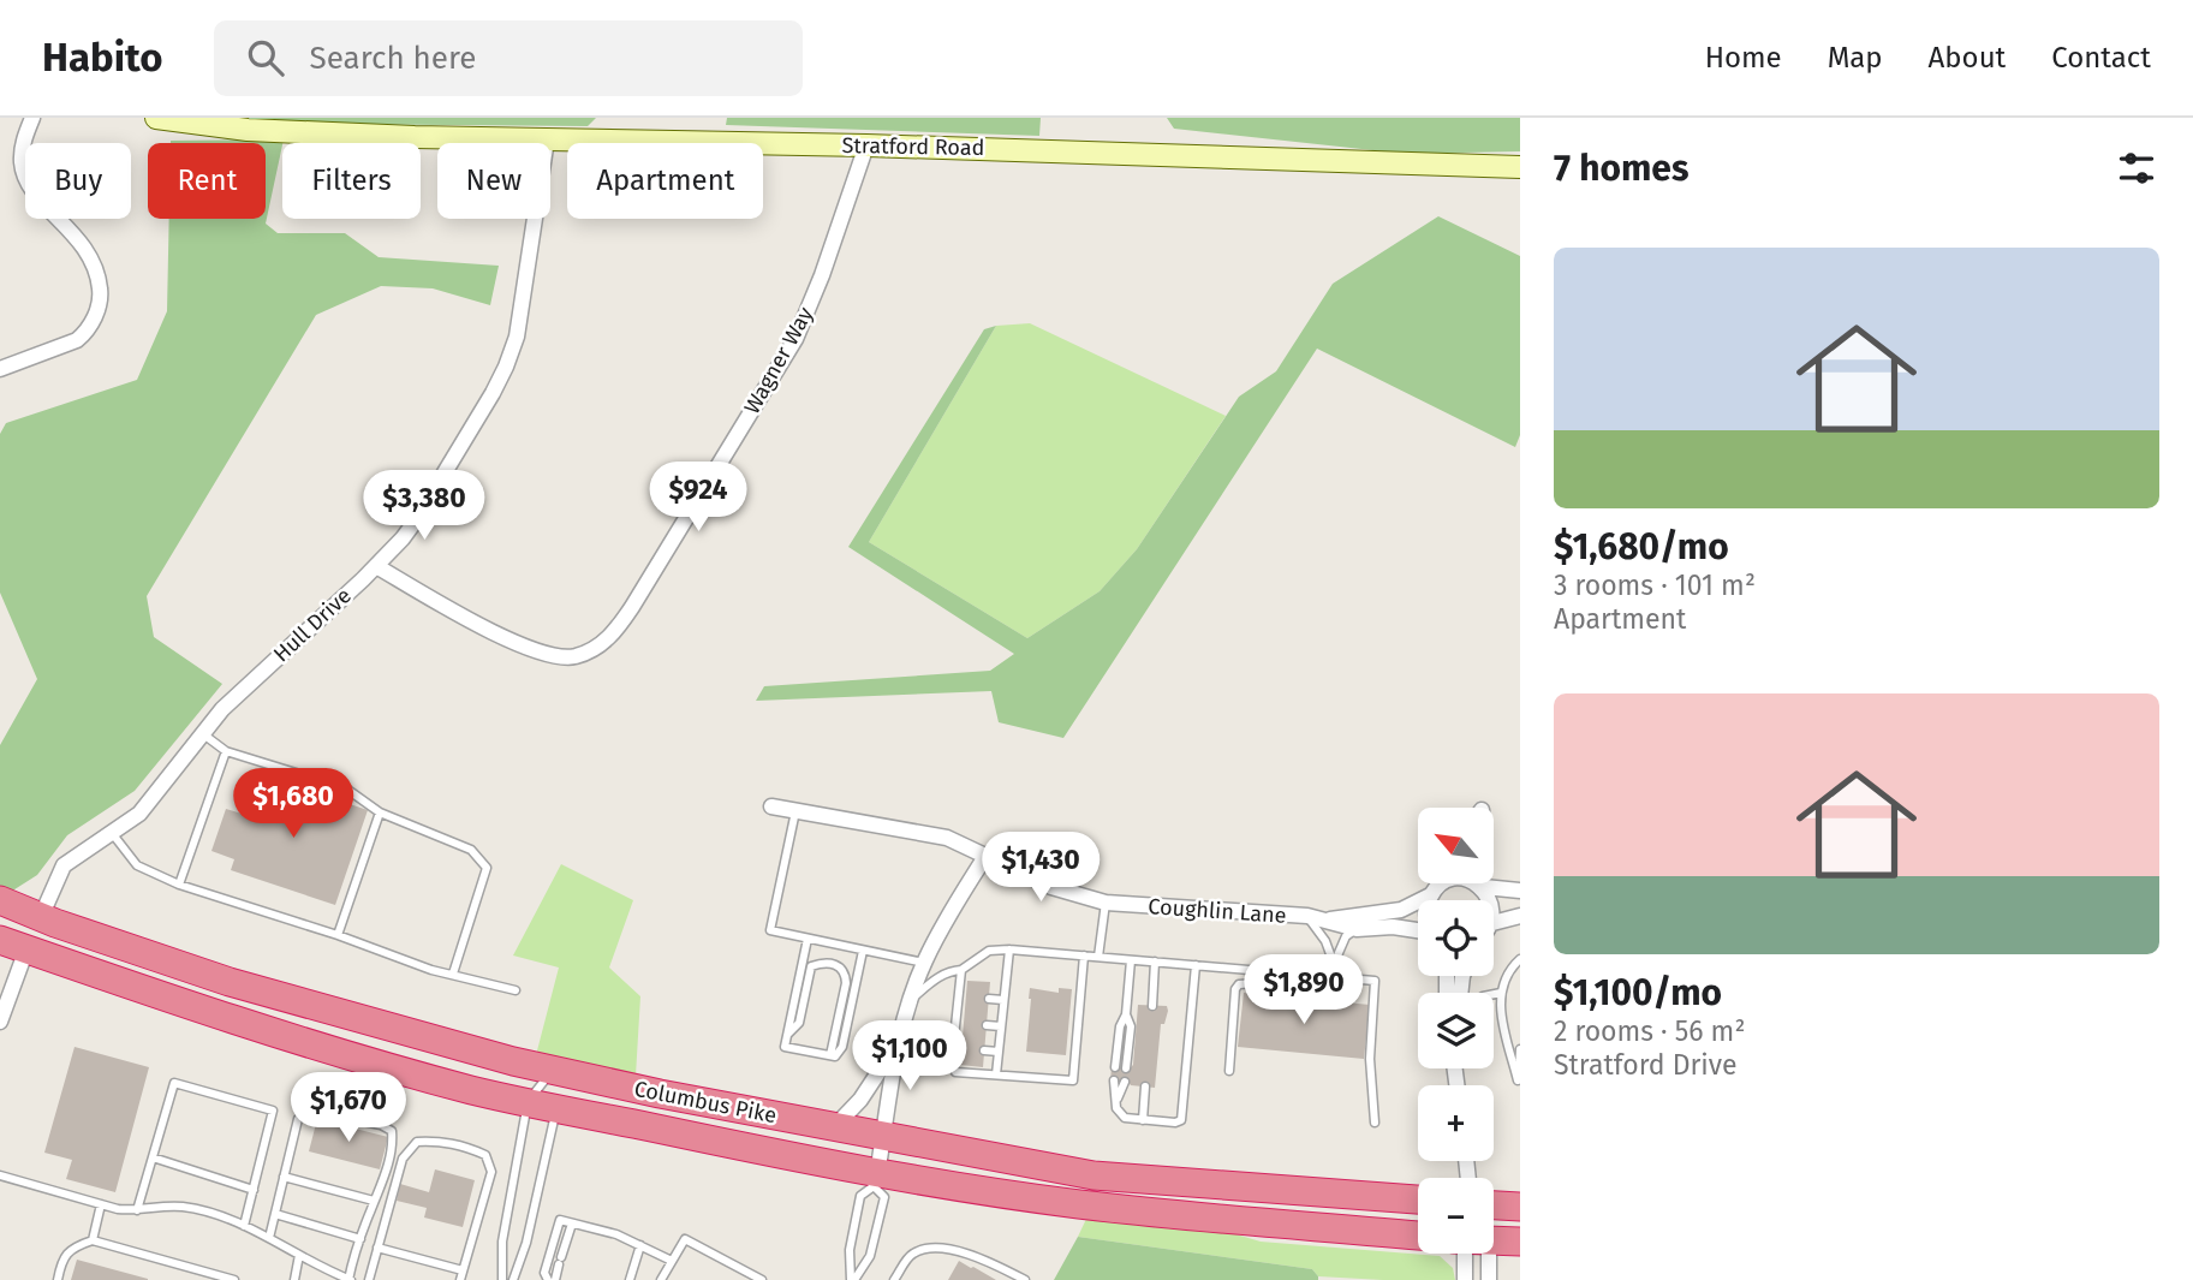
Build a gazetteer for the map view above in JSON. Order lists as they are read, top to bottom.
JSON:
{
  "streets": {
    "highway": ["Columbus Pike"],
    "street": [
      "Stratford Road",
      "Wagner Way",
      "Hull Drive",
      "Coughlin Lane"
    ]
  },
  "crossings": [
    ["Stratford Road", "Wagner Way"],
    ["Stratford Road", "Hull Drive"],
    ["Wagner Way", "Hull Drive"],
    ["Hull Drive", "Columbus Pike"]
  ],
  "north": "top left",
  "page": {
    "header": "Habito",
    "search": "Search here",
    "nav": [
      "Home",
      "Map",
      "About",
      "Contact"
    ],
    "heading": "7 homes",
    "chip": [
      "Buy",
      "Rent",
      "Filters",
      "New",
      "Apartment"
    ],
    "list": [
      {
        "name": "$1,680/mo",
        "note": "3 rooms · 101 m² · Apartment"
      },
      {
        "name": "$1,100/mo",
        "note": "2 rooms · 56 m² · Stratford Drive"
      }
    ],
    "price": [
      "$924",
      "$3,380",
      "$1,680",
      "$1,430",
      "$1,890",
      "$1,100",
      "$1,670"
    ],
    "map_buttons": ["+", "−"]
  }
}
